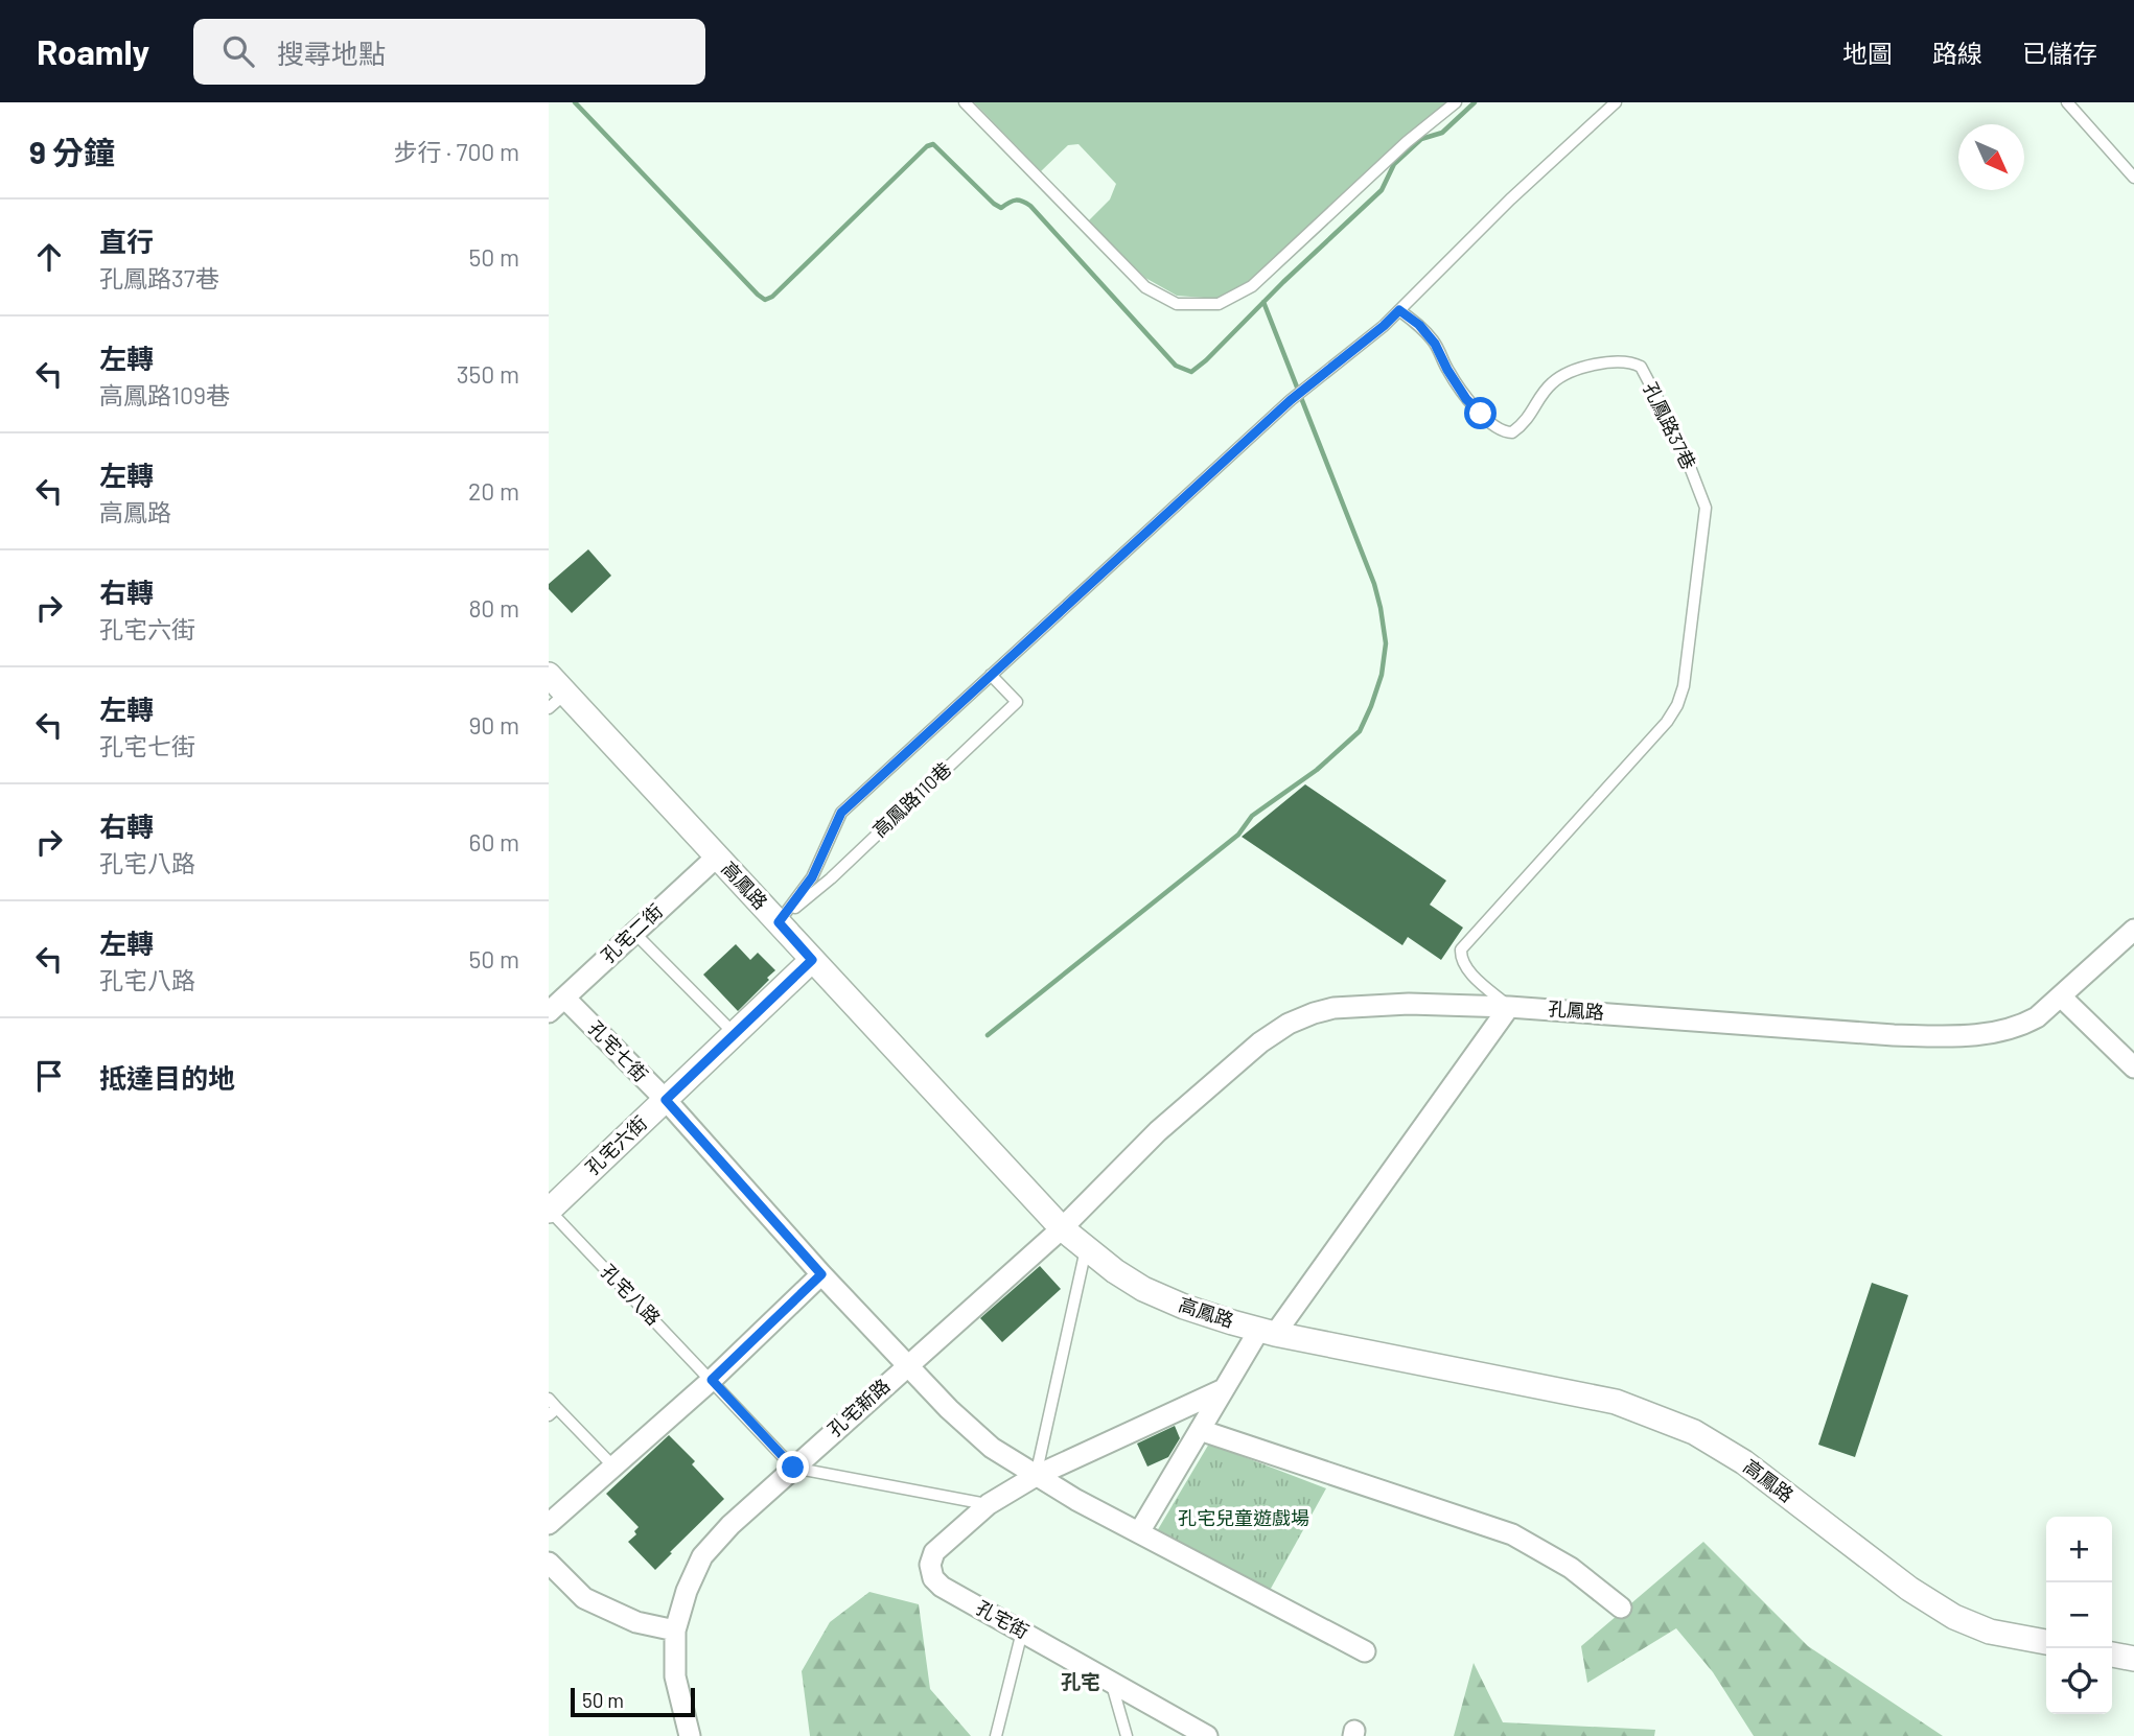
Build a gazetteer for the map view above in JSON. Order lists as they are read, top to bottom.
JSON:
{
  "streets": {
    "street": [
      "高鳳路",
      "孔宅二街",
      "孔鳳路",
      "孔宅七街",
      "孔宅六街",
      "孔宅新路",
      "孔宅街"
    ],
    "lane": ["孔鳳路37巷", "高鳳路110巷", "孔宅八路"]
  },
  "crossings": [
    ["孔鳳路37巷", "孔鳳路"],
    ["高鳳路110巷", "高鳳路"],
    ["高鳳路", "孔宅二街"],
    ["高鳳路", "孔鳳路"],
    ["高鳳路", "孔宅六街"],
    ["高鳳路", "孔宅新路"],
    ["孔宅二街", "孔宅七街"],
    ["孔鳳路", "孔宅新路"],
    ["孔宅七街", "孔宅六街"],
    ["孔宅七街", "孔宅新路"],
    ["孔宅六街", "孔宅八路"],
    ["孔宅八路", "孔宅新路"]
  ],
  "districts": ["孔宅"],
  "parks": ["孔宅兒童遊戲場"],
  "scale_bar": "50 m",
  "north": "bottom right",
  "page": {
    "header": "Roamly",
    "search": "搜尋地點",
    "nav": ["地圖", "路線", "已儲存"],
    "heading": ["9 分鐘", "步行 · 700 m"],
    "list": [
      ["直行", "孔鳳路37巷", "50 m"],
      ["左轉", "高鳳路109巷", "350 m"],
      ["左轉", "高鳳路", "20 m"],
      ["右轉", "孔宅六街", "80 m"],
      ["左轉", "孔宅七街", "90 m"],
      ["右轉", "孔宅八路", "60 m"],
      ["左轉", "孔宅八路", "50 m"],
      "抵達目的地"
    ],
    "map_buttons": ["+", "−"],
    "scale": "50 m"
  }
}
